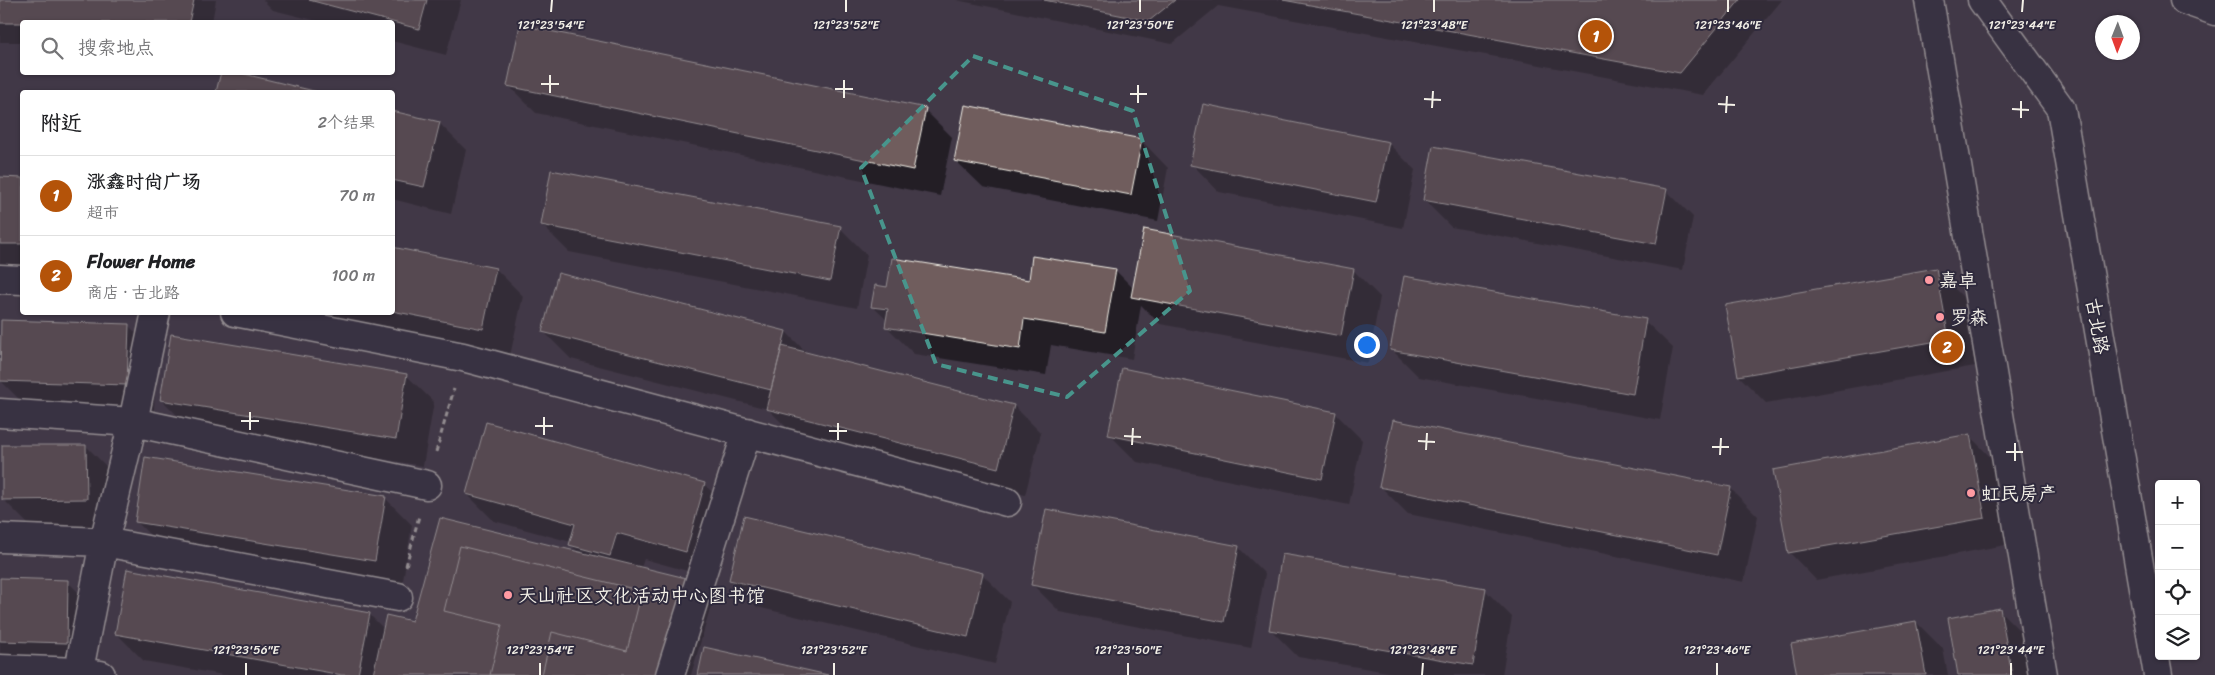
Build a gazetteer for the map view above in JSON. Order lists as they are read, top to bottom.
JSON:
{
  "streets": {
    "street": ["古北路"]
  },
  "places": [
    "嘉卓",
    "罗森",
    "虹民房产",
    "天山社区文化活动中心图书馆"
  ],
  "north": "bottom",
  "page": {
    "pins": ["1", "2"],
    "search": "搜索地点",
    "heading": ["附近", "2个结果"],
    "list": [
      {
        "mark": "1",
        "name": "涨鑫时尚广场",
        "note": "超市",
        "value": "70 m"
      },
      {
        "mark": "2",
        "name": "Flower Home",
        "note": "商店 · 古北路",
        "value": "100 m"
      }
    ],
    "map_buttons": ["+", "−"]
  },
  "coordinates": [
    "121°23'54\"E",
    "121°23'52\"E",
    "121°23'50\"E",
    "121°23'48\"E",
    "121°23'46\"E",
    "121°23'44\"E",
    "121°23'56\"E"
  ]
}
